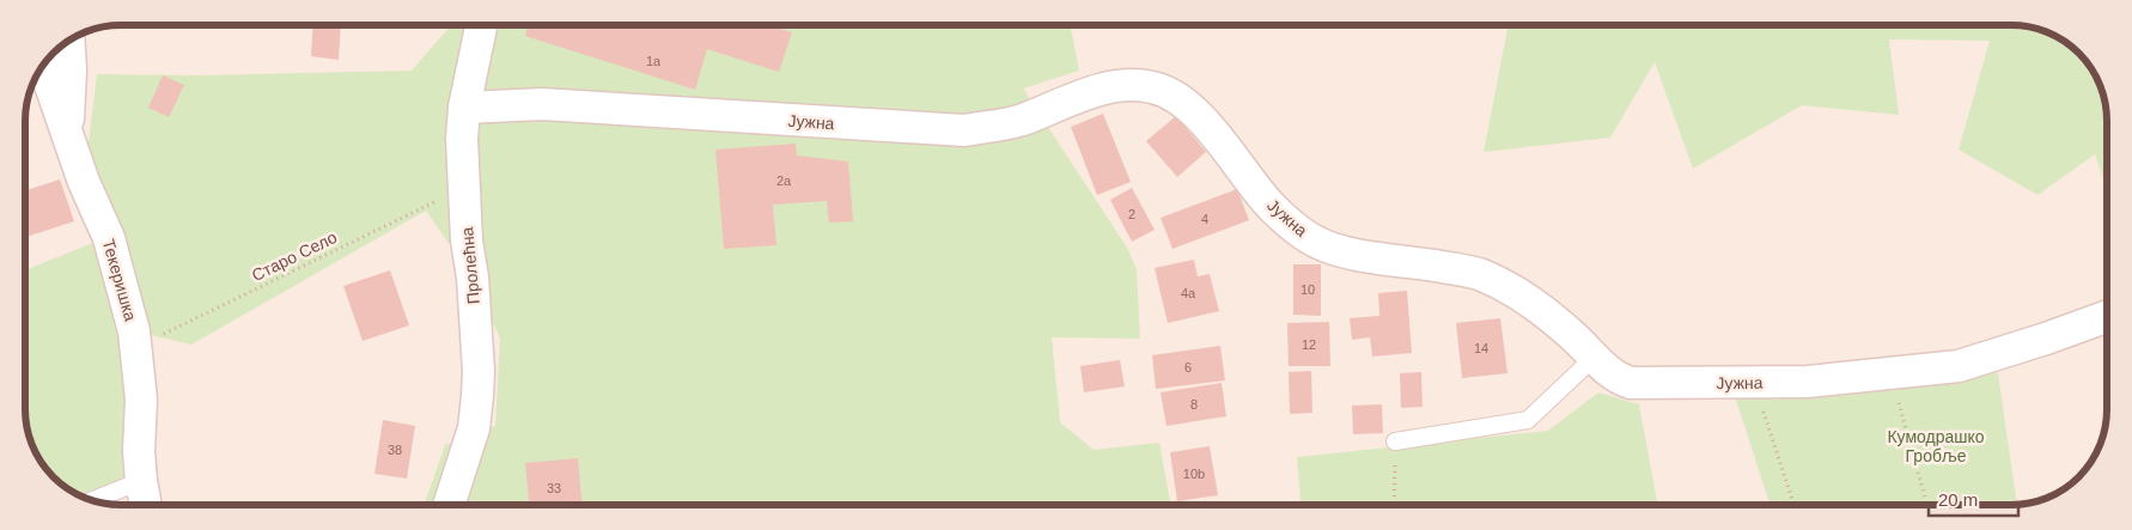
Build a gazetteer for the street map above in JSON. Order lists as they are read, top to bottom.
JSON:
{
  "streets": {
    "street": ["Јужна", "Пролећна", "Текеришка"],
    "path": ["Старо Село"]
  },
  "crossings": [
    ["Јужна", "Пролећна"],
    ["Старо Село", "Пролећна"],
    ["Старо Село", "Текеришка"]
  ],
  "parks": ["Кумодрашко Гробље"],
  "house_numbers": [
    "1a",
    "2a",
    "2",
    "4",
    "10",
    "4a",
    "12",
    "14",
    "6",
    "8",
    "38",
    "10b",
    "33"
  ],
  "scale_bar": "20 m"
}
